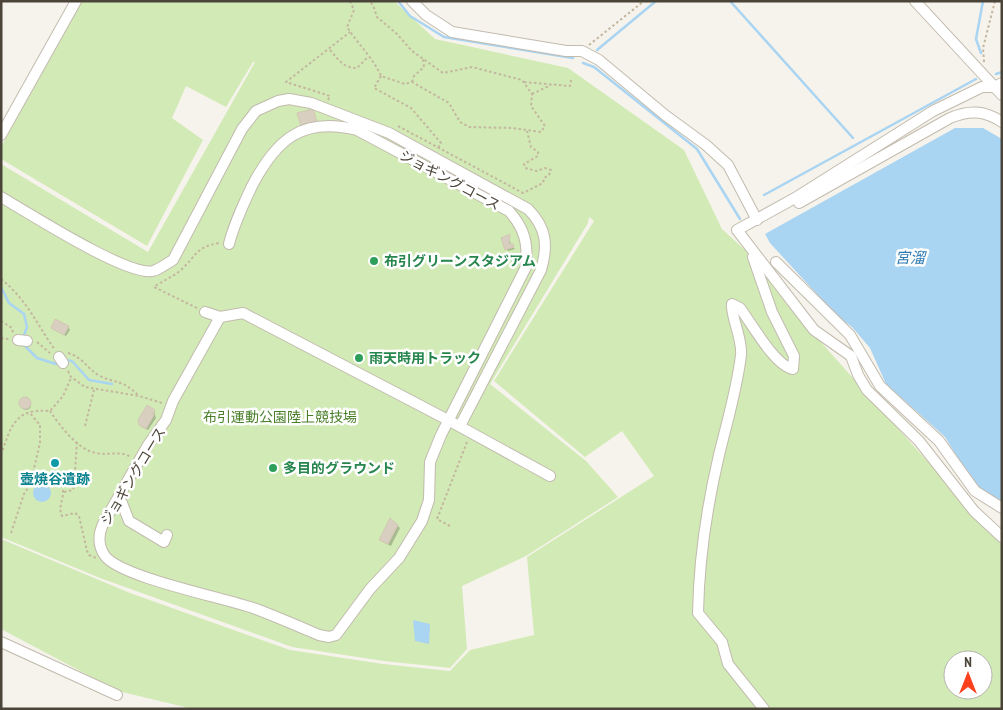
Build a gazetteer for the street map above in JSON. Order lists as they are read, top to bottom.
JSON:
{
  "streets": {
    "street": ["ジョギングコース"]
  },
  "water": ["宮溜"],
  "parks": ["布引運動公園陸上競技場"],
  "places": [
    "布引グリーンスタジアム",
    "雨天時用トラック",
    "壺焼谷遺跡",
    "多目的グラウンド"
  ],
  "north": "top"
}
